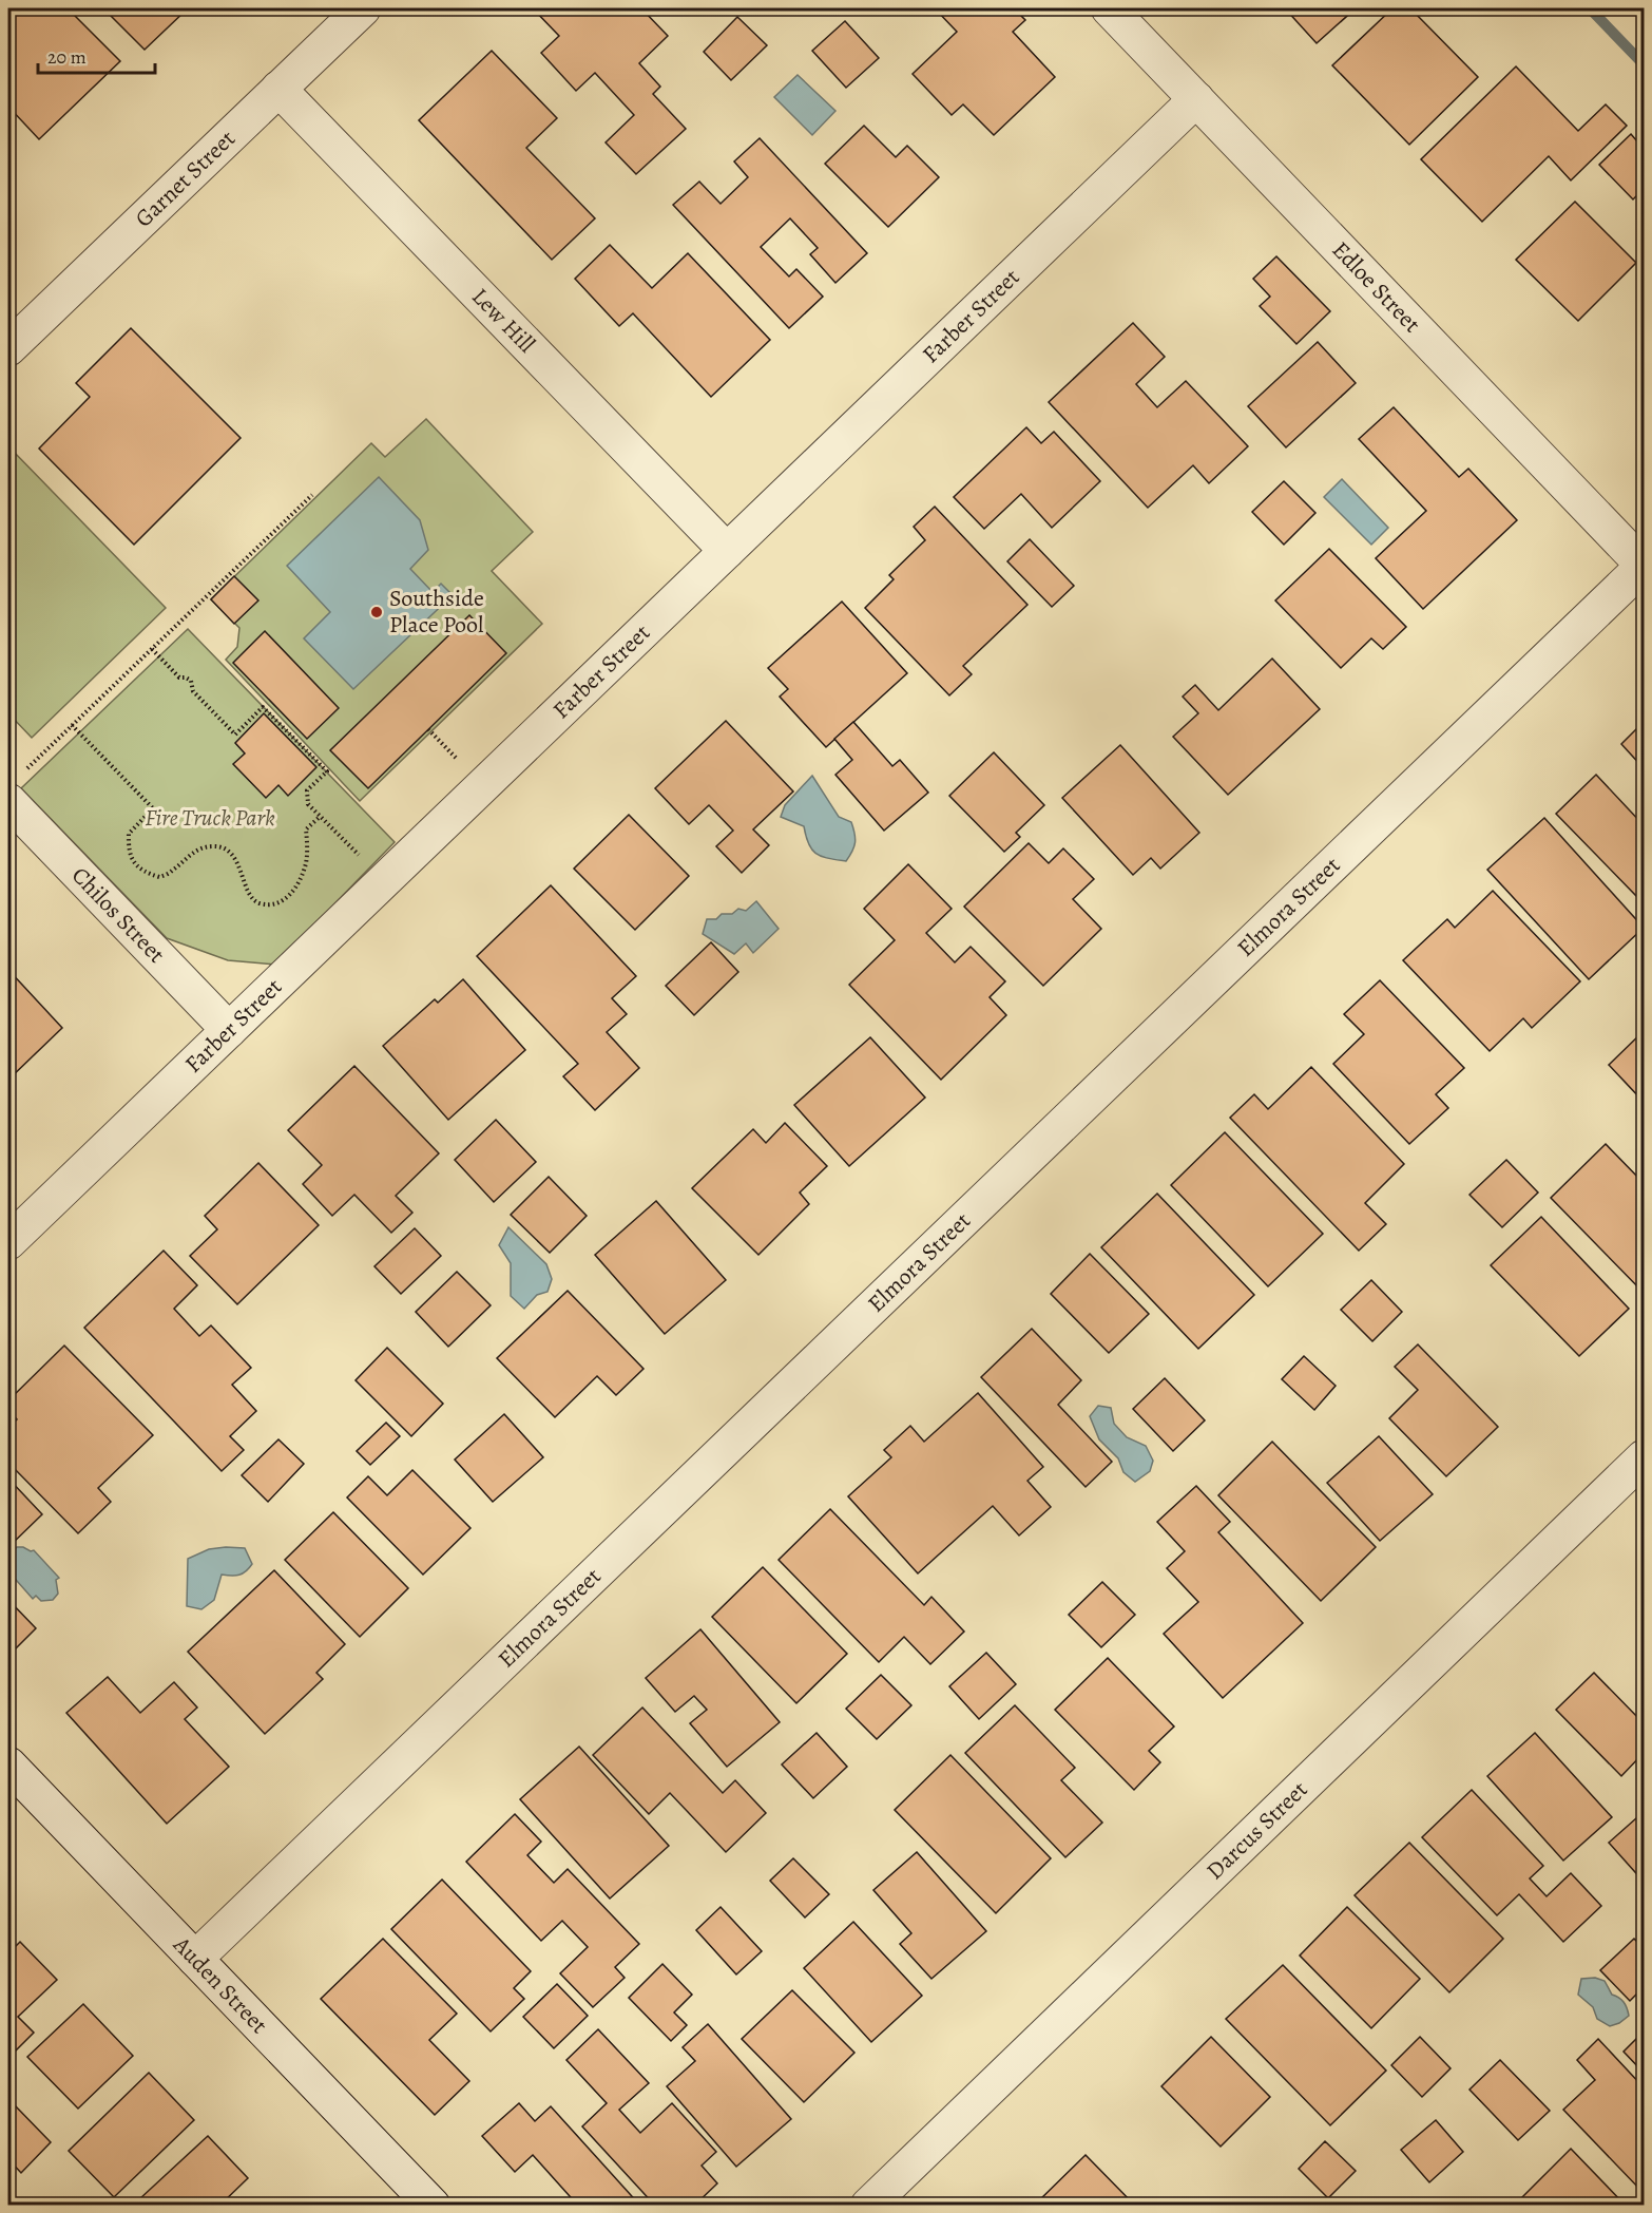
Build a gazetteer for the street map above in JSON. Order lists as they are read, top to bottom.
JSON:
{
  "streets": {
    "street": [
      "Garnet Street",
      "Edloe Street",
      "Farber Street",
      "Lew Hill",
      "Elmora Street",
      "Chilos Street",
      "Darcus Street",
      "Auden Street"
    ]
  },
  "crossings": [
    ["Garnet Street", "Lew Hill"],
    ["Edloe Street", "Farber Street"],
    ["Edloe Street", "Elmora Street"],
    ["Farber Street", "Lew Hill"],
    ["Farber Street", "Chilos Street"],
    ["Elmora Street", "Auden Street"]
  ],
  "parks": ["Fire Truck Park"],
  "places": ["Southside Place Pool"],
  "scale_bar": "20 m"
}
